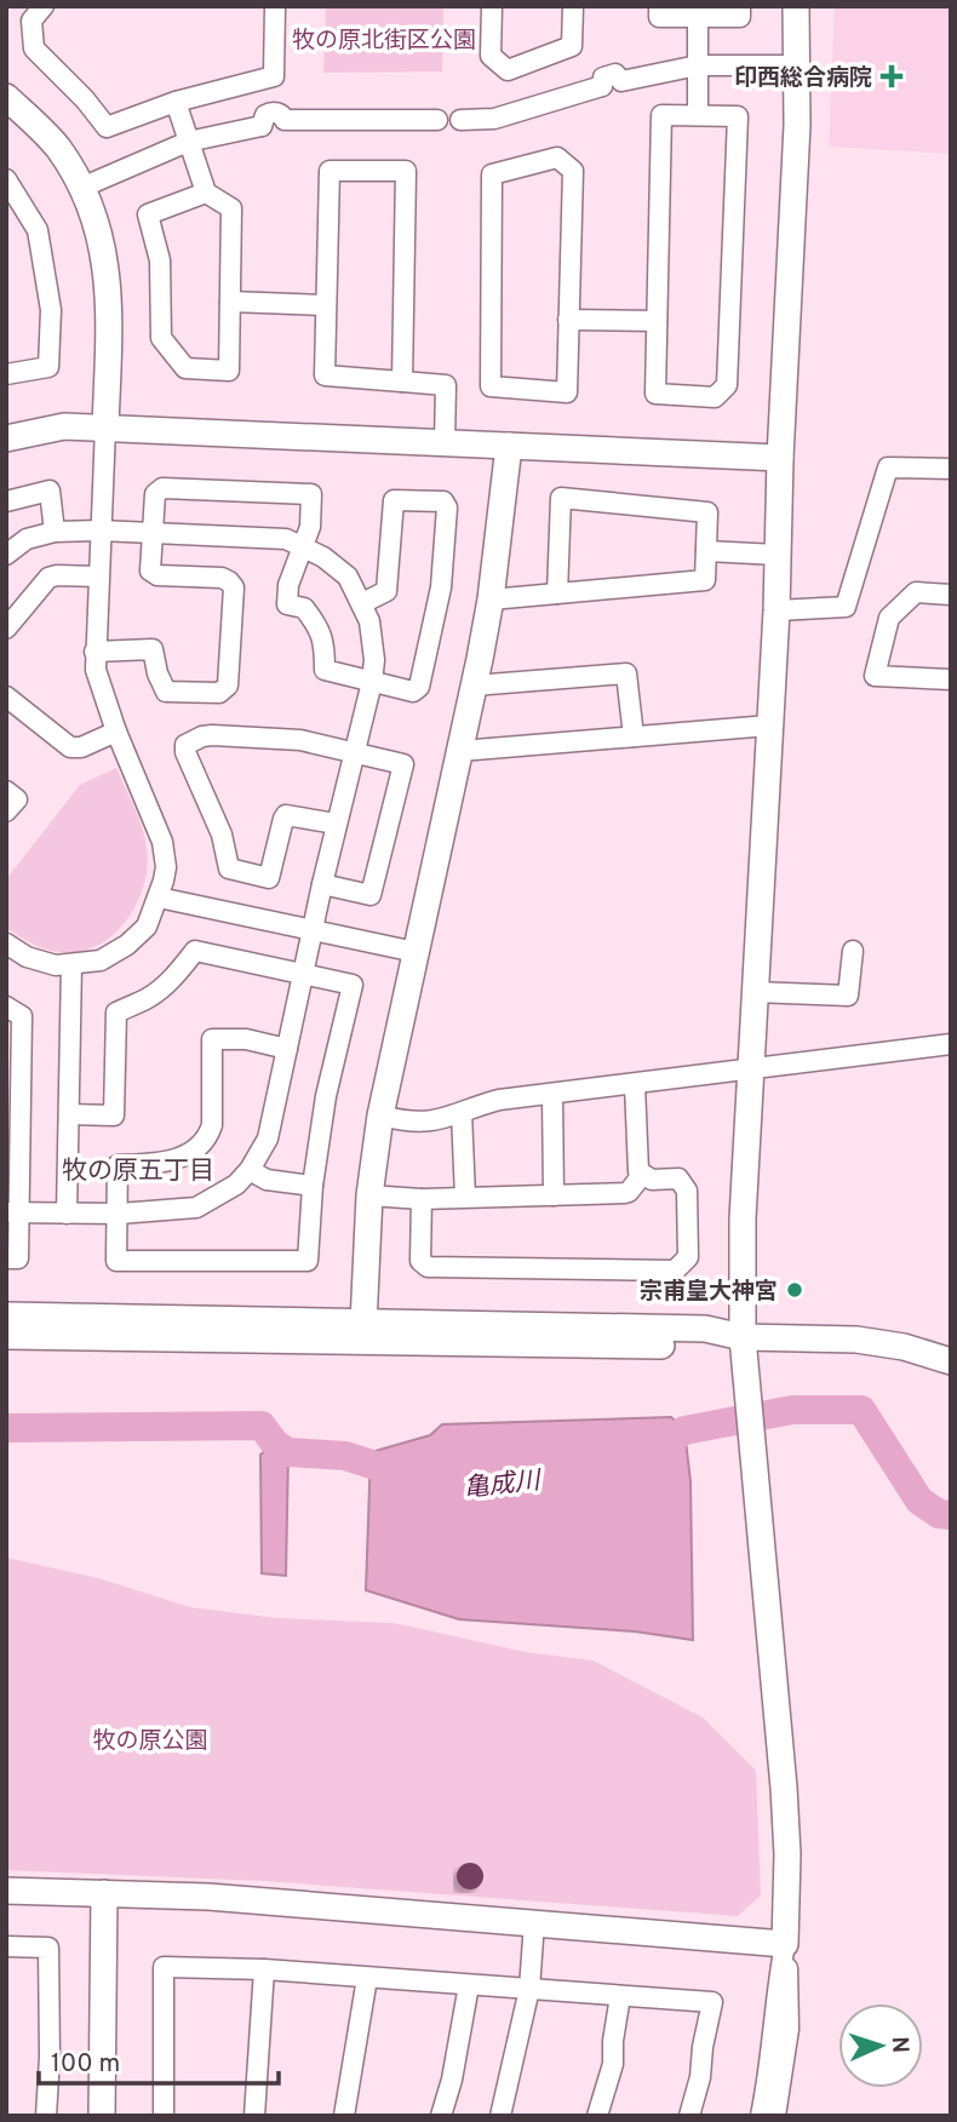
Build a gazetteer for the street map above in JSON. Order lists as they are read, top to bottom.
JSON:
{
  "districts": ["牧の原五丁目"],
  "water": ["亀成川"],
  "parks": ["牧の原北街区公園", "牧の原公園"],
  "places": {
    "health": ["印西総合病院"],
    "other": ["宗甫皇大神宮"]
  },
  "scale_bar": "100 m",
  "north": "right"
}
